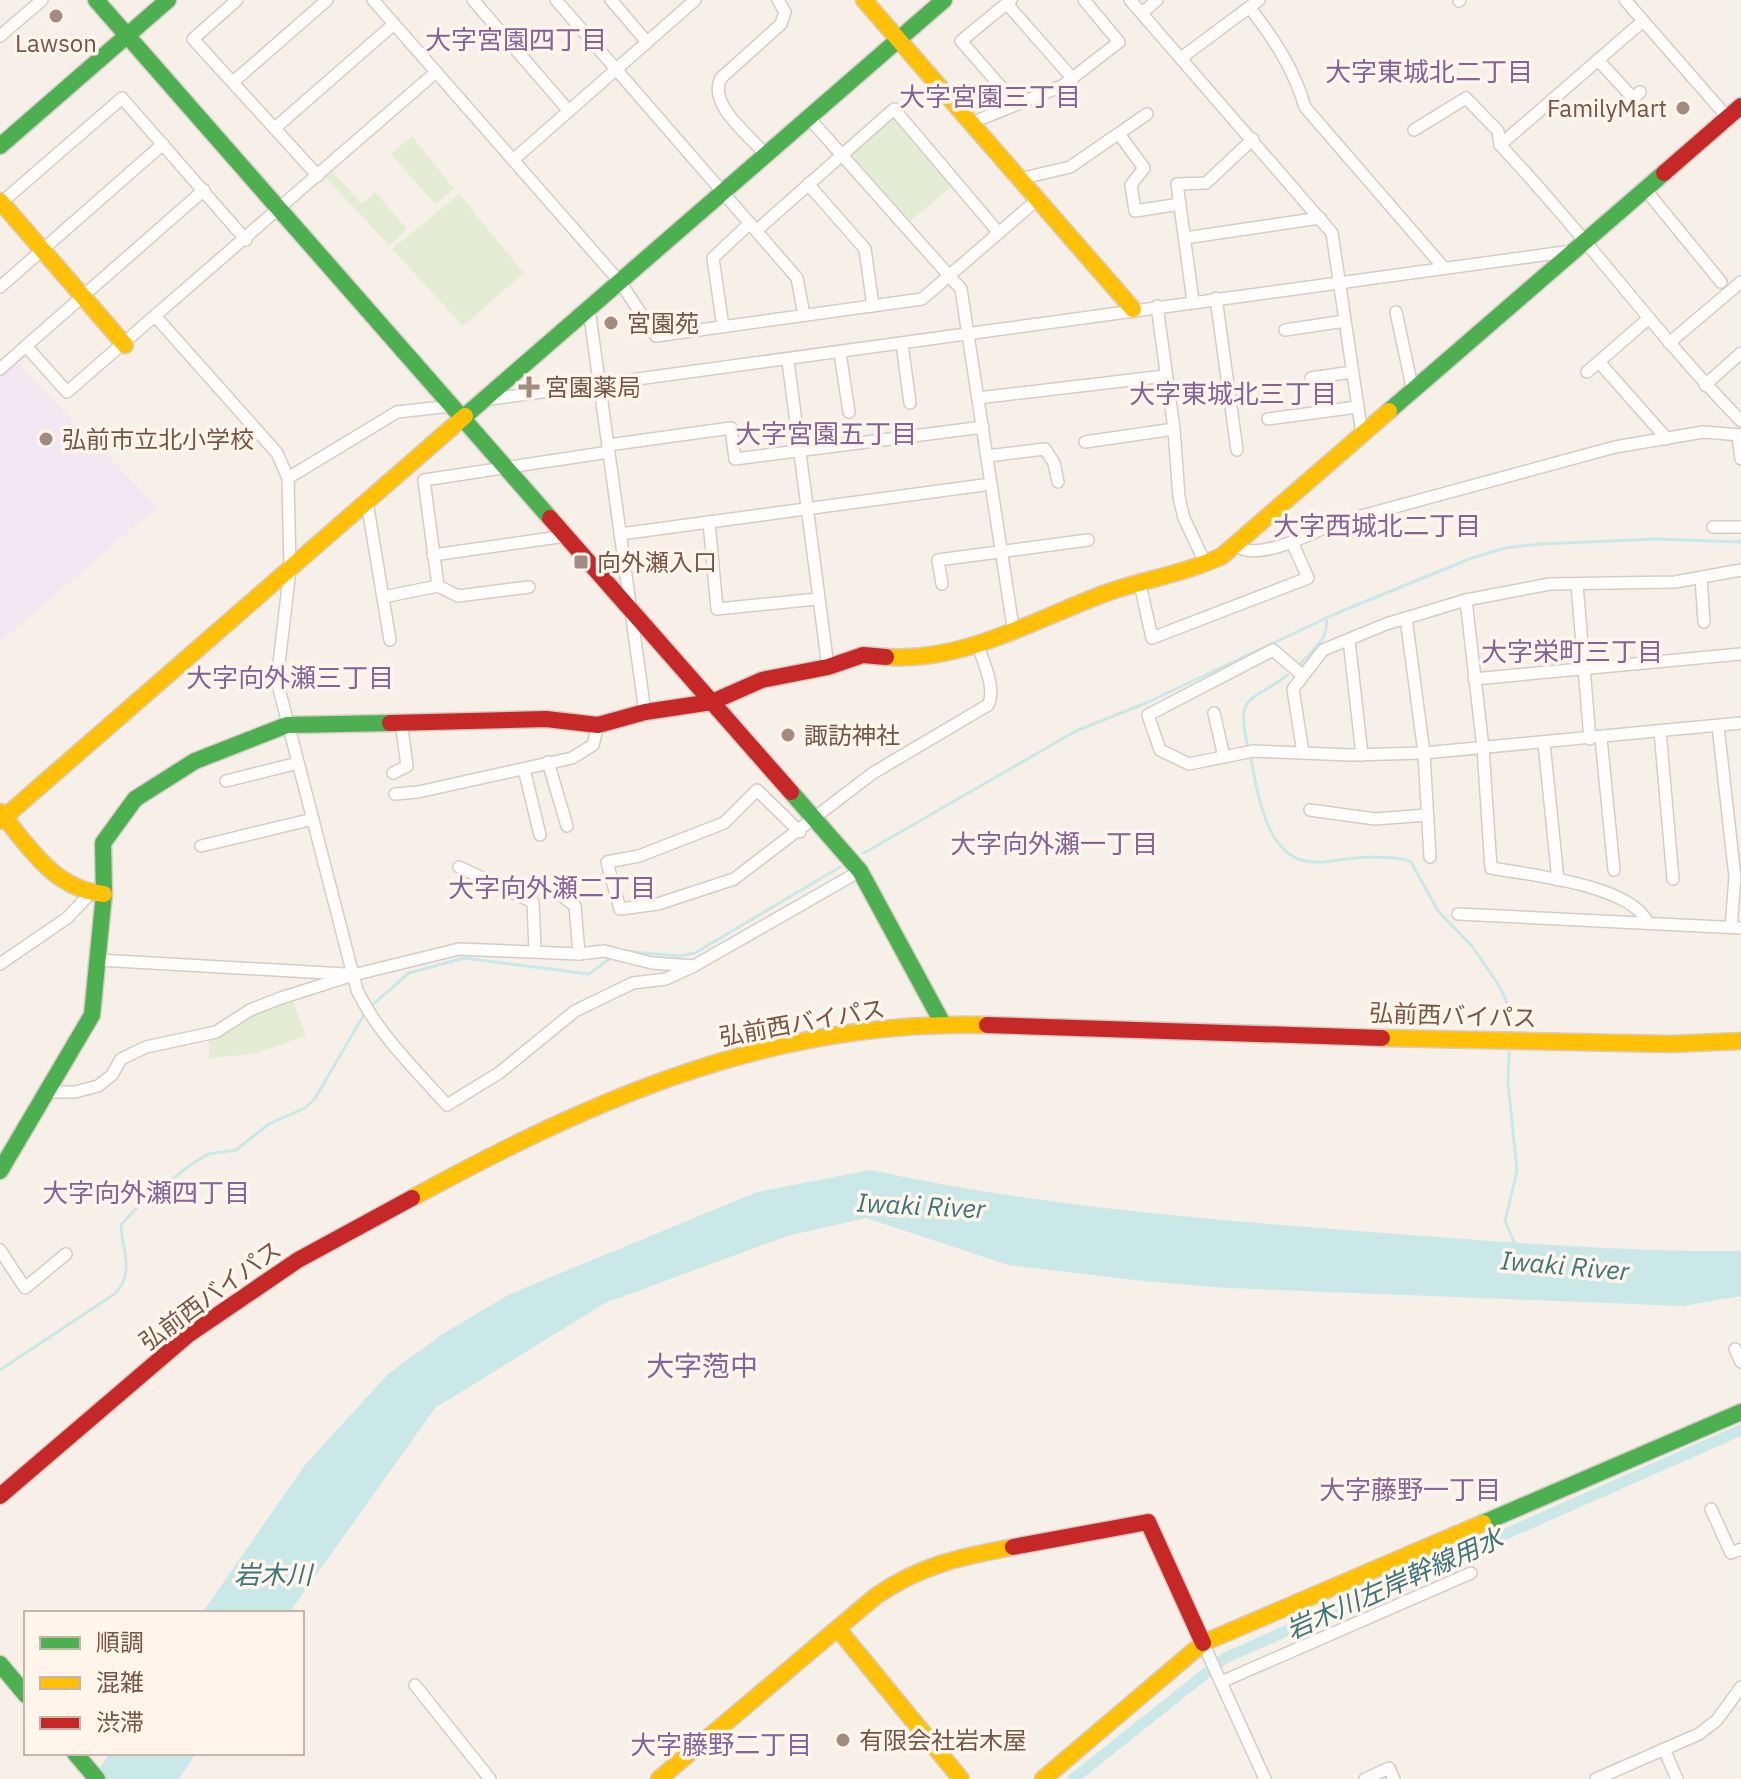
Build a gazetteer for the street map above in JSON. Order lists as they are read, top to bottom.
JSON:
{
  "streets": {
    "street": ["弘前西バイパス"]
  },
  "districts": [
    "大字宮園四丁目",
    "大字東城北二丁目",
    "大字宮園三丁目",
    "大字東城北三丁目",
    "大字宮園五丁目",
    "大字西城北二丁目",
    "大字栄町三丁目",
    "大字向外瀬三丁目",
    "大字向外瀬一丁目",
    "大字向外瀬二丁目",
    "大字向外瀬四丁目",
    "大字萢中",
    "大字藤野一丁目",
    "大字藤野二丁目"
  ],
  "water": ["Iwaki River", "岩木川", "岩木川左岸幹線用水"],
  "places": {
    "other": [
      "Lawson",
      "FamilyMart",
      "宮園苑",
      "弘前市立北小学校",
      "諏訪神社",
      "有限会社岩木屋"
    ],
    "health": ["宮園薬局"],
    "transit": ["向外瀬入口"]
  },
  "legend": ["順調", "混雑", "渋滞"]
}
